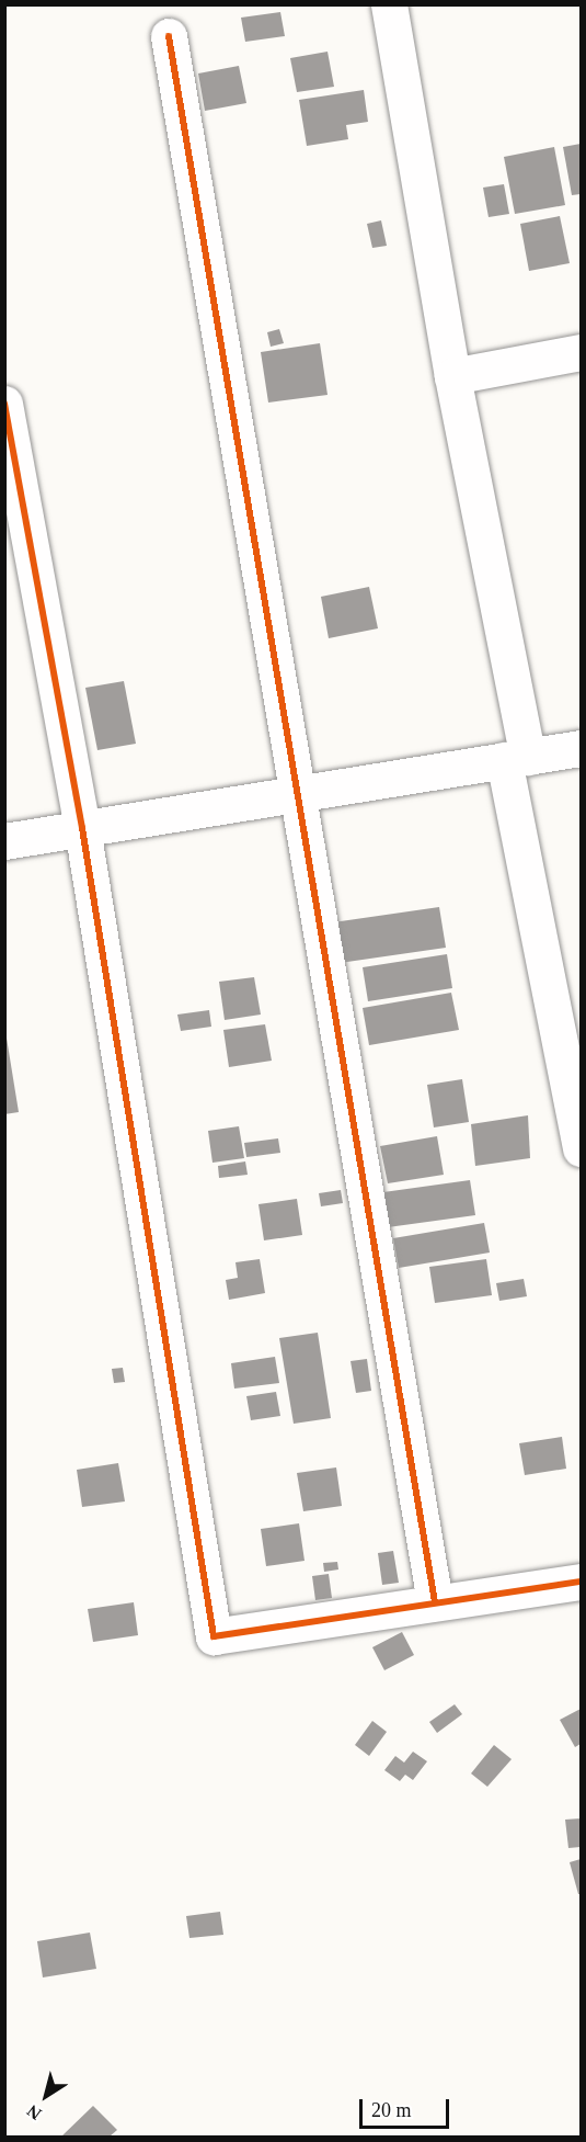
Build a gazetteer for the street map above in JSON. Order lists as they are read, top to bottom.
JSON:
{
  "scale_bar": "20 m",
  "north": "bottom left"
}
